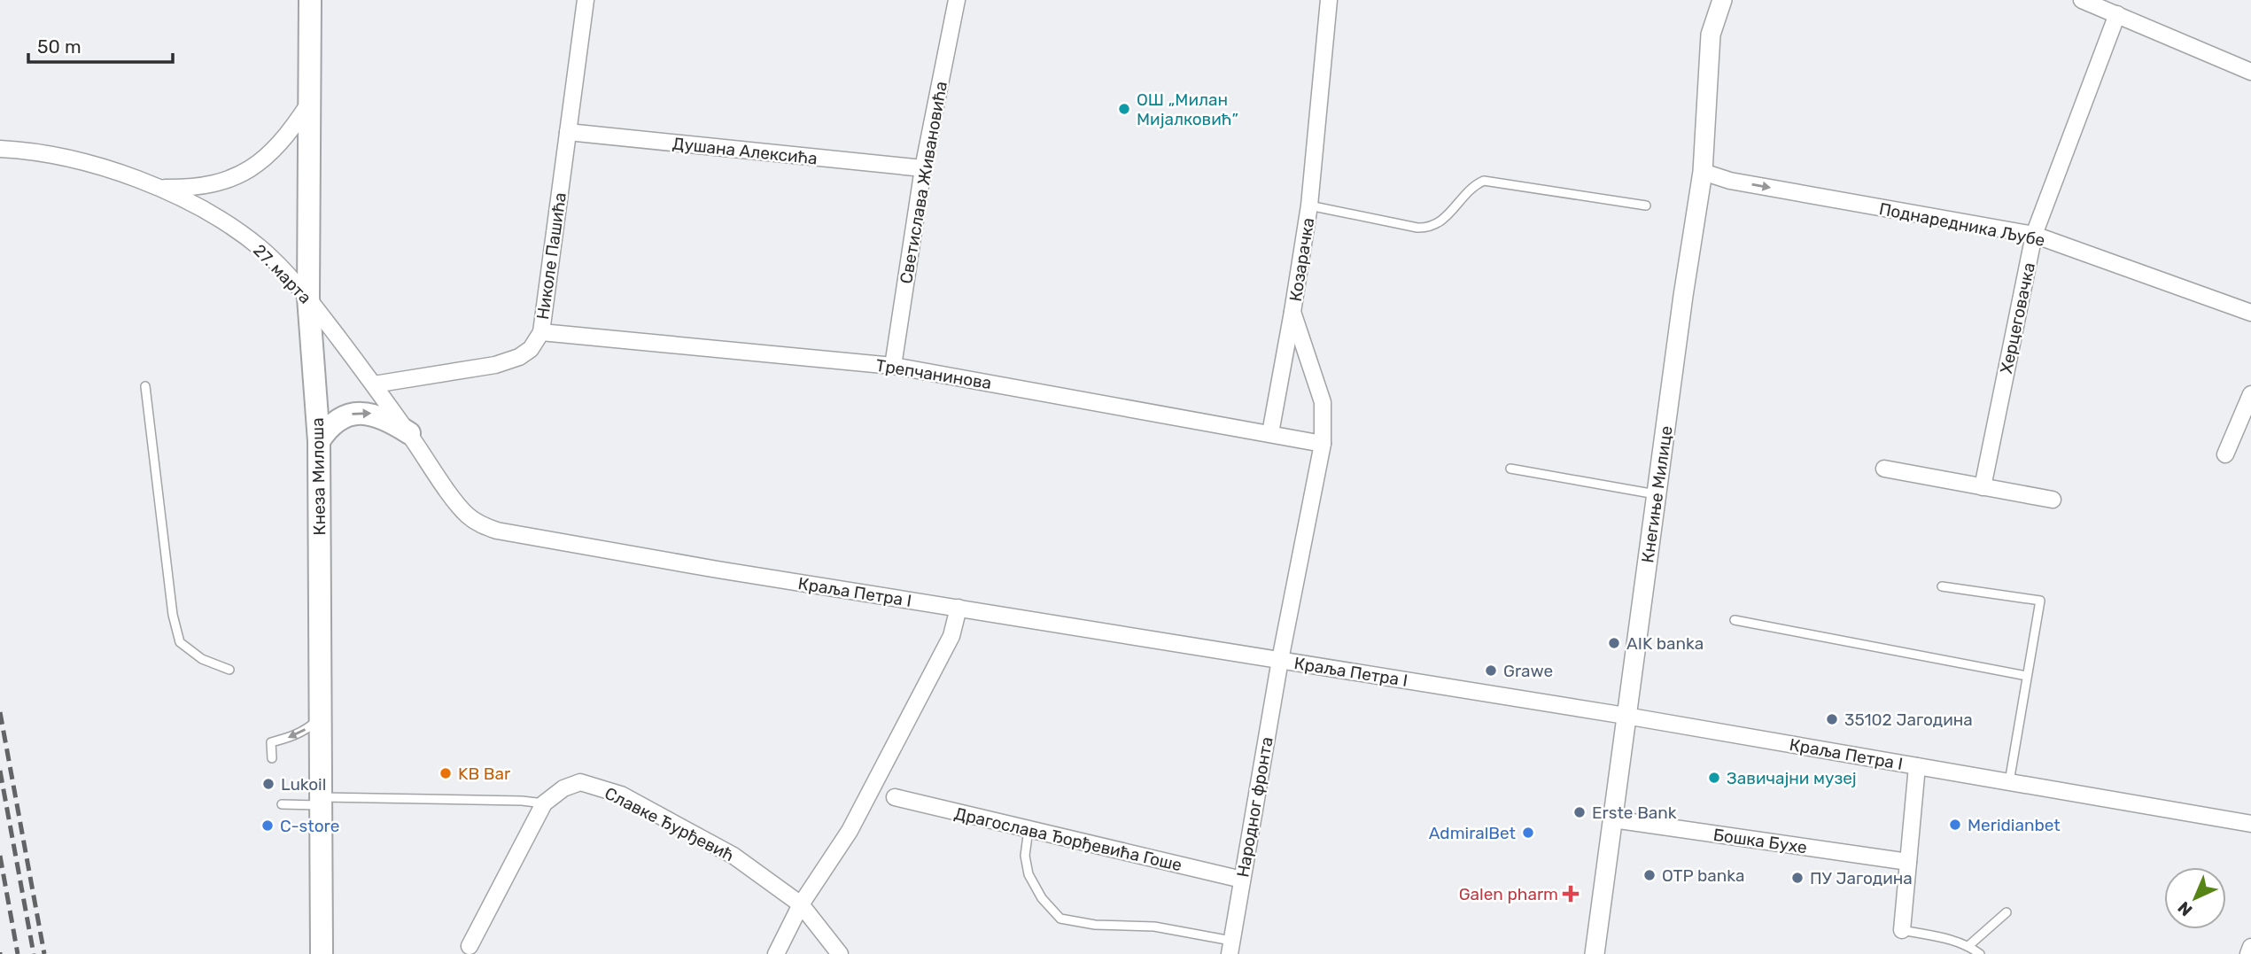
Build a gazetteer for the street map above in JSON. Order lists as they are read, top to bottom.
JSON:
{
  "streets": {
    "main road": ["Кнеза Милоша"],
    "street": [
      "Душана Алексића",
      "Светислава Живановића",
      "Поднаредника Љубе",
      "Николе Пашића",
      "Козарачка",
      "27. марта",
      "Херцеговачка",
      "Трепчанинова",
      "Кнегиње Милице",
      "Краља Петра I",
      "Народног фронта",
      "Славке Ђурђевић",
      "Драгослава Ђорђевића Гоше",
      "Бошка Бухе"
    ]
  },
  "crossings": [
    ["Душана Алексића", "Светислава Живановића"],
    ["Душана Алексића", "Николе Пашића"],
    ["Светислава Живановића", "Трепчанинова"],
    ["Поднаредника Љубе", "Херцеговачка"],
    ["Поднаредника Љубе", "Кнегиње Милице"],
    ["Николе Пашића", "27. марта"],
    ["Николе Пашића", "Трепчанинова"],
    ["Козарачка", "Трепчанинова"],
    ["Козарачка", "Краља Петра I"],
    ["Козарачка", "Народног фронта"],
    ["27. марта", "Кнеза Милоша"],
    ["27. марта", "Краља Петра I"],
    ["Кнегиње Милице", "Краља Петра I"],
    ["Кнегиње Милице", "Бошка Бухе"],
    ["Краља Петра I", "Народног фронта"],
    ["Народног фронта", "Драгослава Ђорђевића Гоше"]
  ],
  "one_way": ["Поднаредника Љубе"],
  "places": {
    "other": [
      "ОШ „Милан Мијалковић”",
      "AIK banka",
      "Grawe",
      "35102 Јагодина",
      "KB Bar",
      "Завичајни музеј",
      "Lukoil",
      "Erste Bank",
      "Meridianbet",
      "C-store",
      "AdmiralBet",
      "OTP banka",
      "ПУ Јагодина"
    ],
    "health": ["Galen pharm"]
  },
  "scale_bar": "50 m",
  "north": "bottom left"
}
